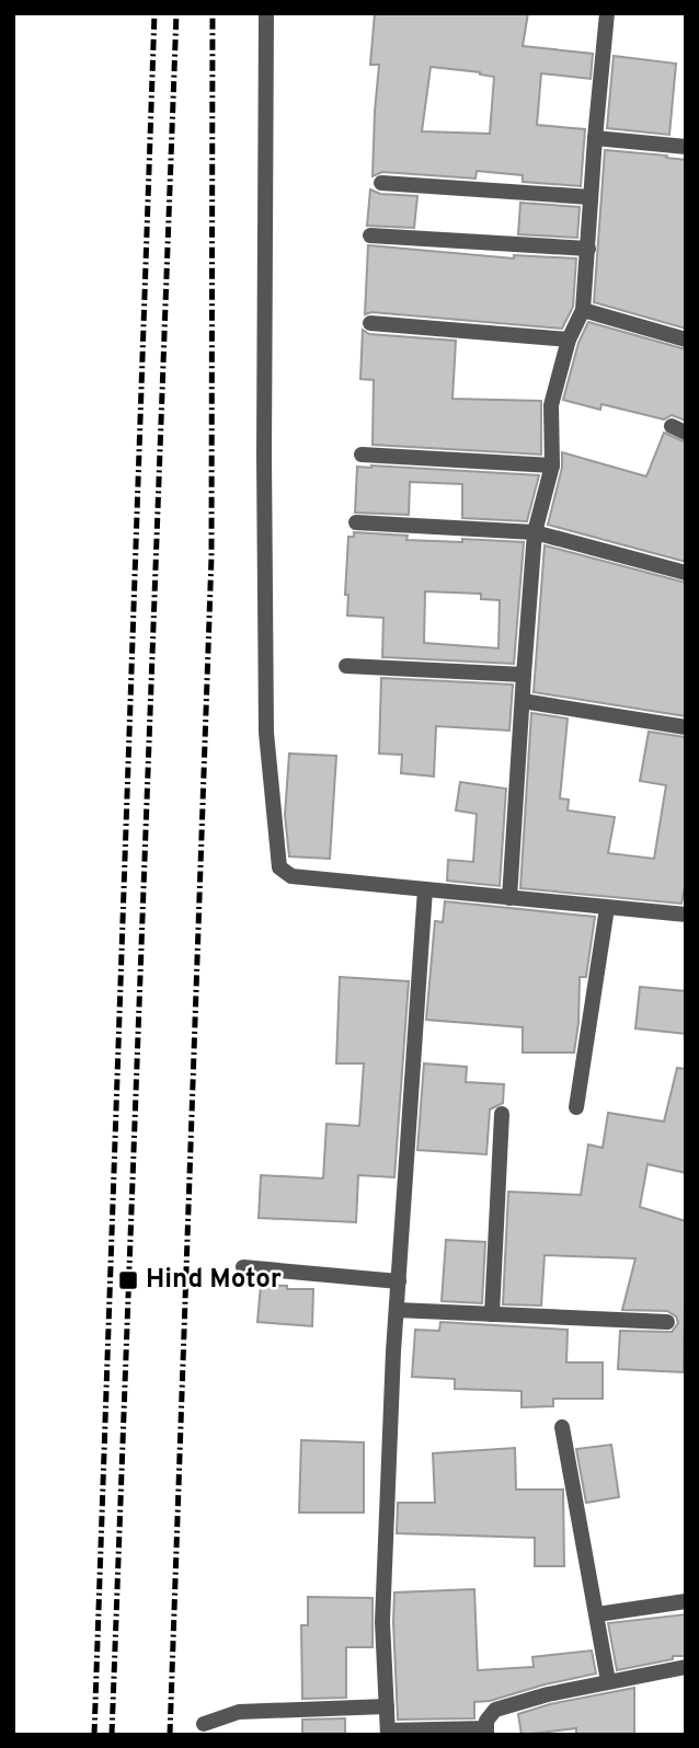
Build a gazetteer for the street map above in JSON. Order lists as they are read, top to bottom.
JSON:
{
  "places": {
    "transit": ["Hind Motor"]
  }
}
